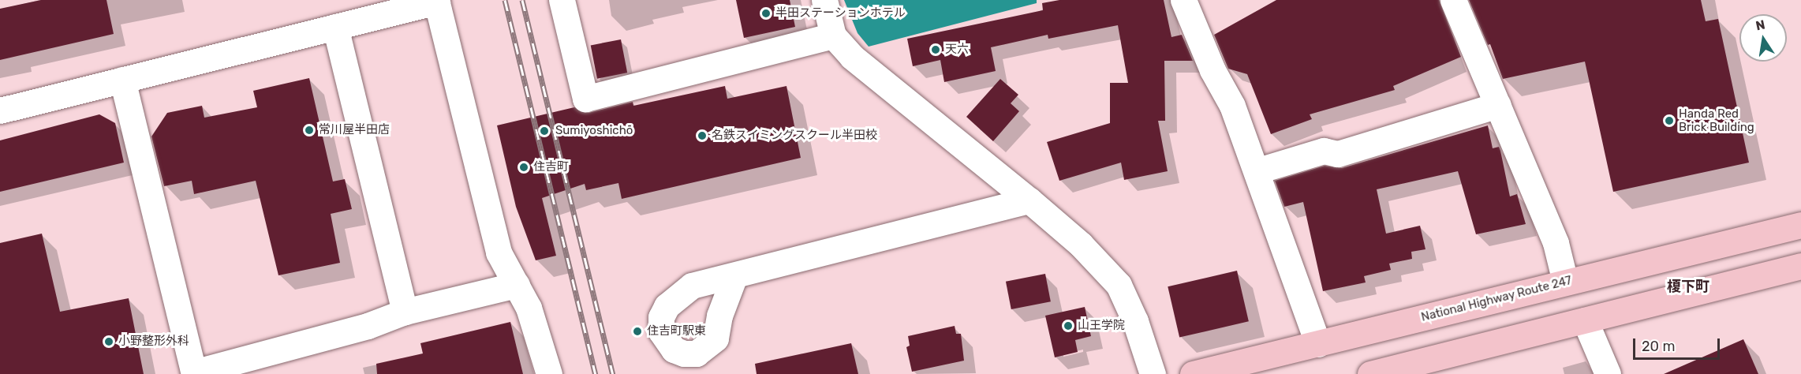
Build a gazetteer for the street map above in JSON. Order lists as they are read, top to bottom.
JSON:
{
  "streets": {
    "highway": ["National Highway Route 247"]
  },
  "districts": ["榎下町"],
  "places": [
    "半田ステーションホテル",
    "天六",
    "Handa Red Brick Building",
    "常川屋半田店",
    "Sumiyoshichō",
    "名鉄スイミングスクール半田校",
    "住吉町",
    "山王学院",
    "住吉町駅東",
    "小野整形外科"
  ],
  "scale_bar": "20 m",
  "north": "top"
}
